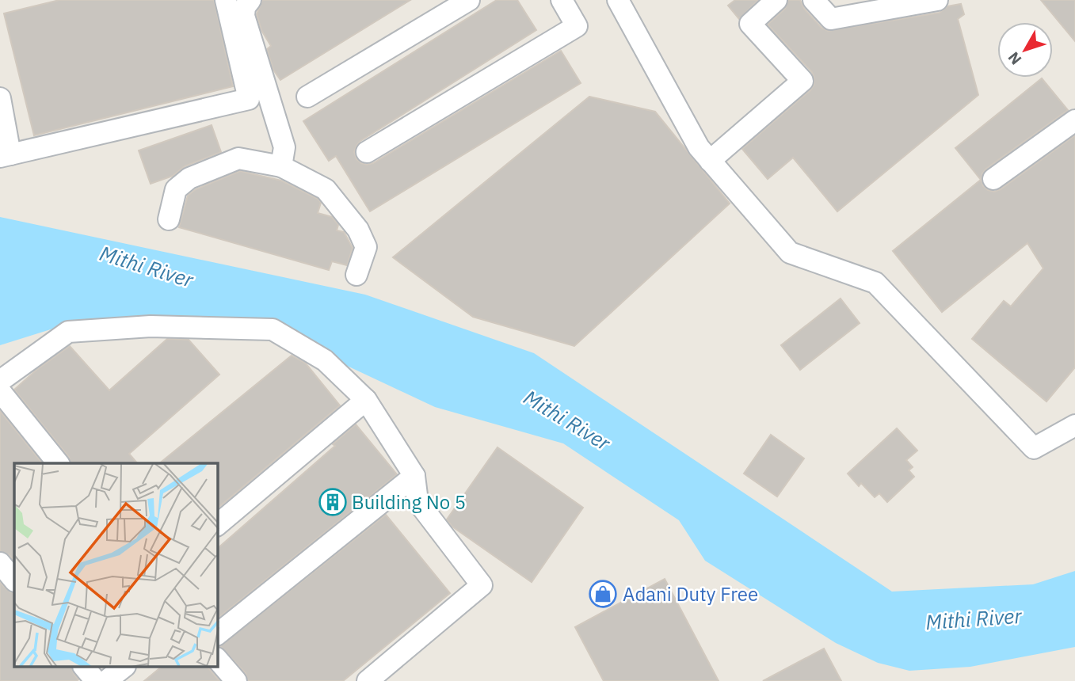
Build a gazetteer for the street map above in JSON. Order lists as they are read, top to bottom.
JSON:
{
  "water": ["Mithi River"],
  "places": {
    "building": ["Building No 5"],
    "shop": ["Adani Duty Free"]
  },
  "north": "bottom left"
}
